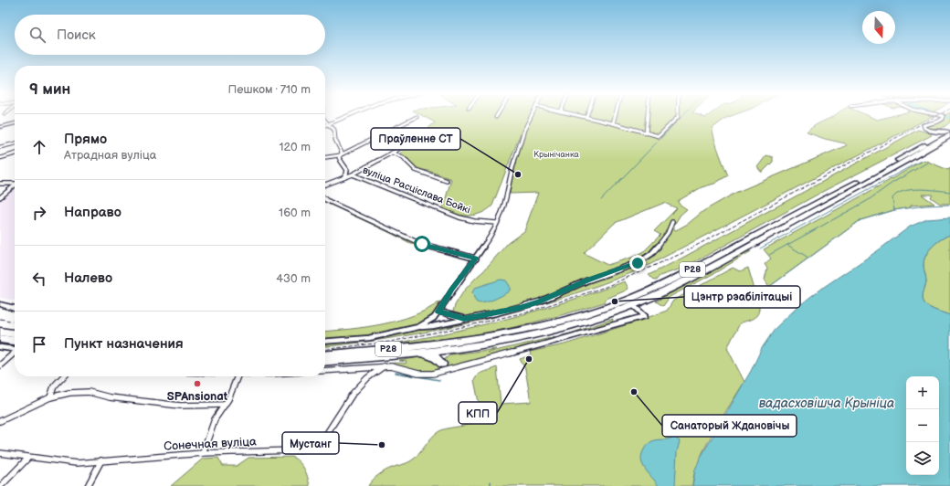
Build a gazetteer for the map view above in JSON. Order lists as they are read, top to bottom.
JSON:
{
  "streets": {
    "highway": ["Р28"],
    "street": ["вуліца Расціслава Бойкі", "Сонечная вуліца"]
  },
  "water": ["вадасховішча Крыніца"],
  "parks": ["Крынічанка"],
  "places": [
    "Праўленне СТ",
    "Цэнтр рэабілітацыі",
    "КПП",
    "SPAnsionat",
    "Санаторый Ждановічы",
    "Мустанг"
  ],
  "north": "bottom",
  "page": {
    "search": "Поиск",
    "heading": ["9 мин", "Пешком · 710 m"],
    "list": [
      ["Прямо", "Атрадная вуліца", "120 m"],
      ["Направо", "160 m"],
      ["Налево", "430 m"],
      "Пункт назначения"
    ],
    "map_buttons": ["+", "−"]
  }
}
